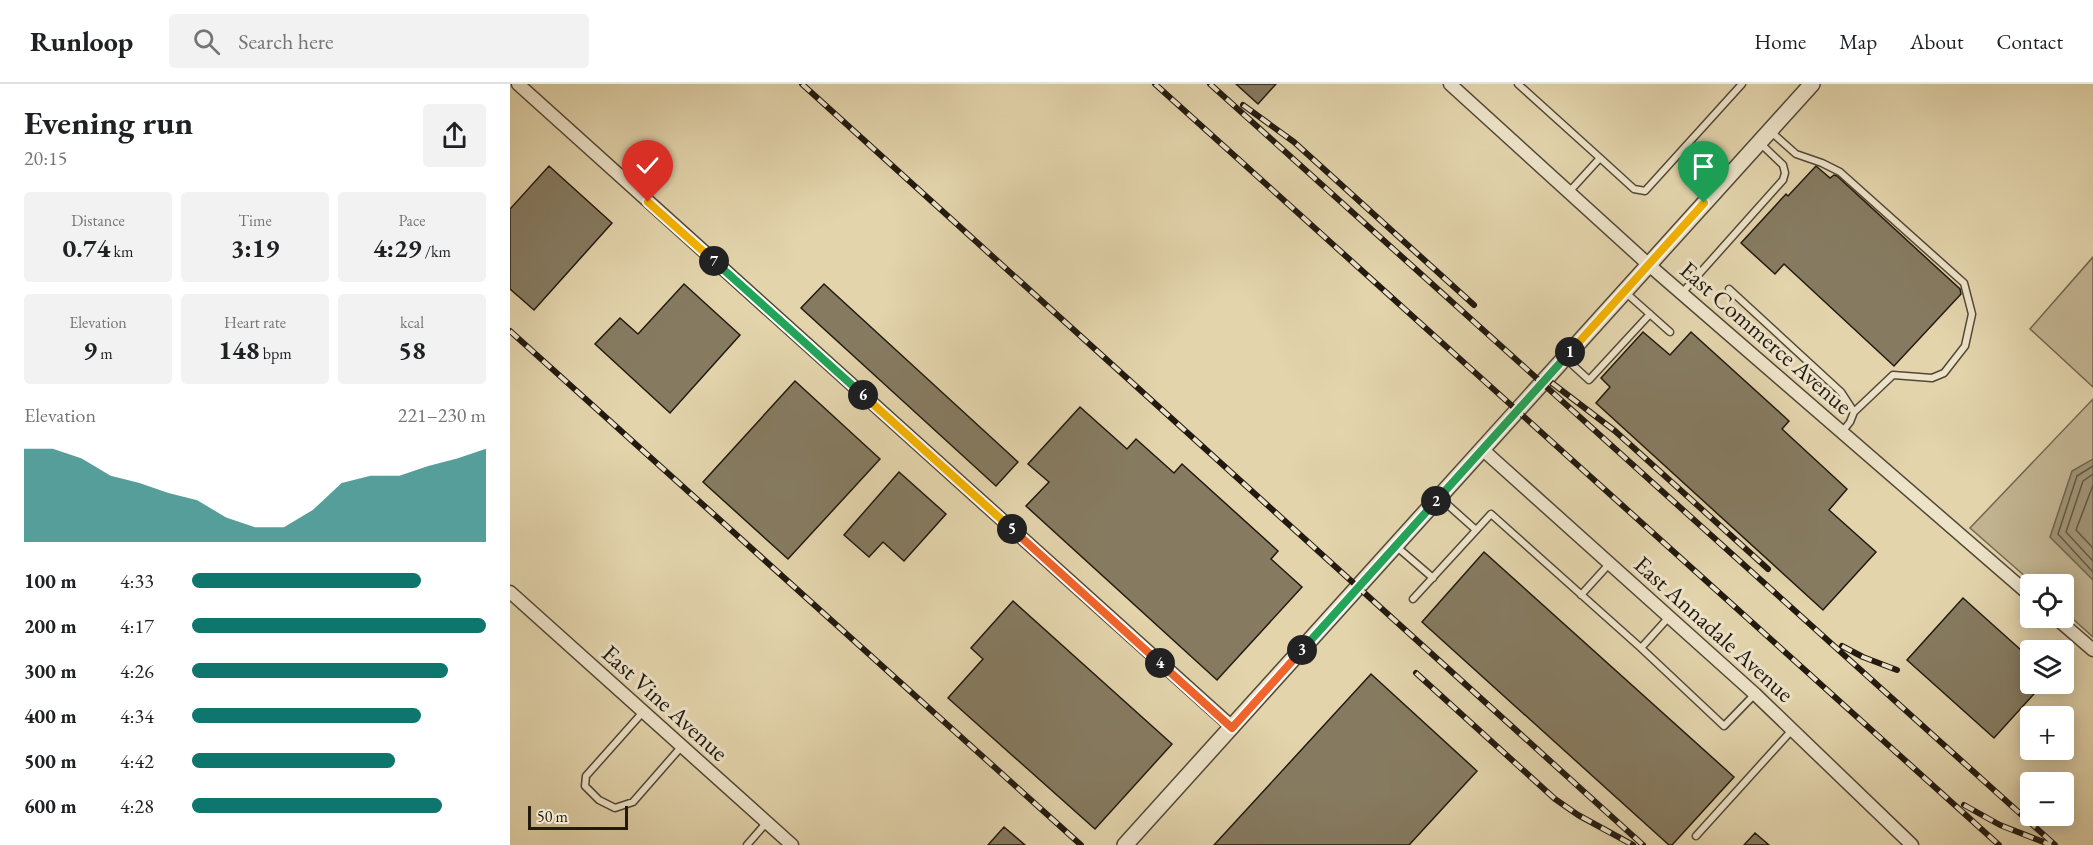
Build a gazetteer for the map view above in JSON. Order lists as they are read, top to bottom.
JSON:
{
  "streets": {
    "street": ["East Commerce Avenue", "East Annadale Avenue", "East Vine Avenue"]
  },
  "scale_bar": "50 m",
  "page": {
    "header": "Runloop",
    "search": "Search here",
    "nav": [
      "Home",
      "Map",
      "About",
      "Contact"
    ],
    "heading": ["Evening run", "20:15"],
    "stats": [
      ["Distance", "0.74 km"],
      ["Time", "3:19"],
      ["Pace", "4:29 /km"],
      ["Elevation", "9 m"],
      ["Heart rate", "148 bpm"],
      ["kcal", "58"]
    ],
    "pins": [
      "7",
      "1",
      "6",
      "2",
      "5",
      "3",
      "4"
    ],
    "chart": ["Elevation", "221–230 m"],
    "list": [
      {
        "name": "100 m",
        "note": "4:33"
      },
      {
        "name": "200 m",
        "note": "4:17"
      },
      {
        "name": "300 m",
        "note": "4:26"
      },
      {
        "name": "400 m",
        "note": "4:34"
      },
      {
        "name": "500 m",
        "note": "4:42"
      },
      {
        "name": "600 m",
        "note": "4:28"
      }
    ],
    "map_buttons": ["+", "−"],
    "scale": "50 m"
  }
}
